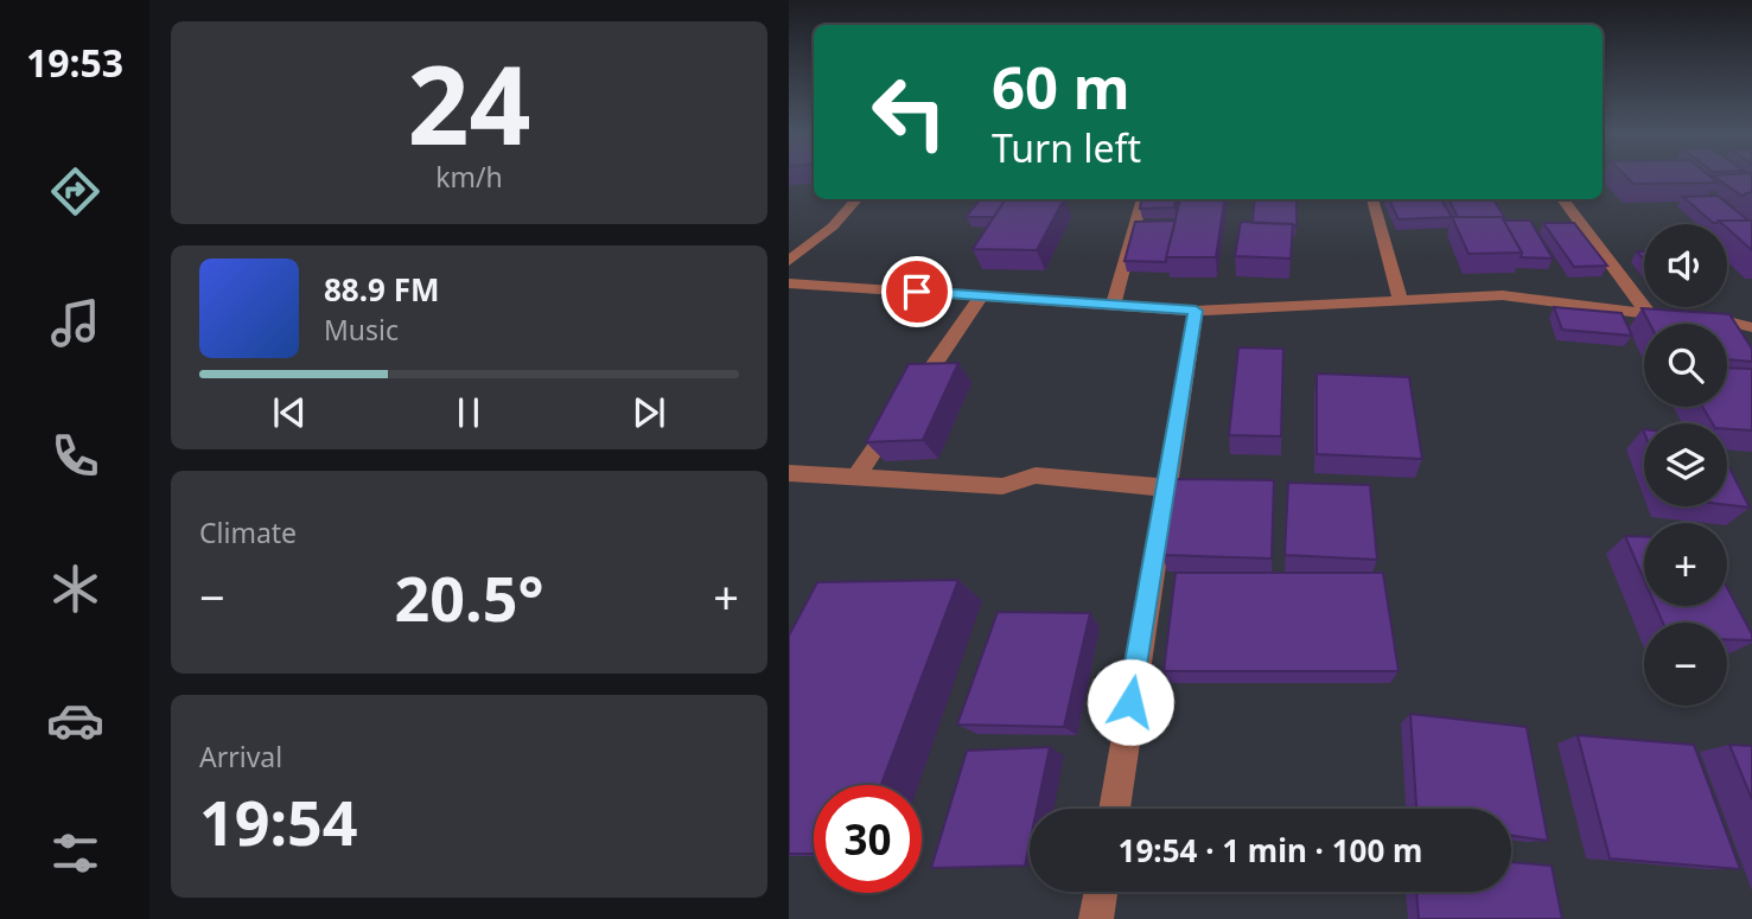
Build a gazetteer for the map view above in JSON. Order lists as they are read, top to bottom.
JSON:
{
  "page": {
    "tabs": "19:53",
    "tile": [
      ["24", "km/h"],
      "Climate",
      ["Arrival", "19:54"]
    ],
    "turn": ["60 m", "Turn left"],
    "map_buttons": ["+", "−"],
    "song": ["88.9 FM", "Music"],
    "heat": ["−", "20.5°", "+"],
    "limit": "30",
    "trip": "19:54 · 1 min · 100 m"
  }
}
